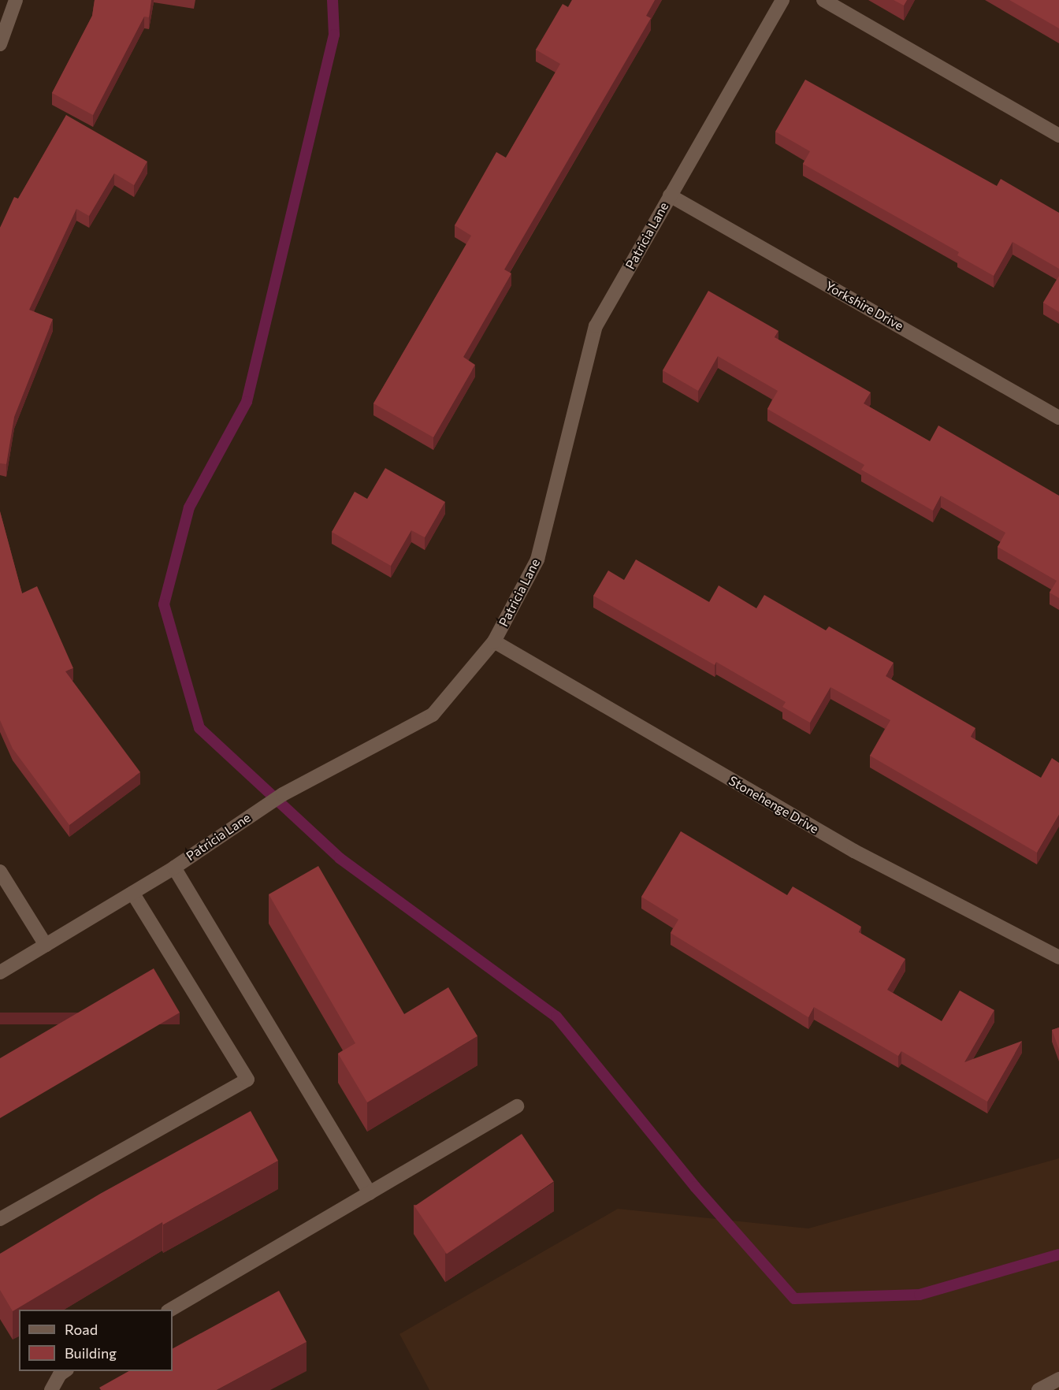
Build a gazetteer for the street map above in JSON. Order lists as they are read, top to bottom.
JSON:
{
  "streets": {
    "street": ["Patricia Lane", "Yorkshire Drive", "Stonehenge Drive"]
  },
  "crossings": [
    ["Patricia Lane", "Yorkshire Drive"],
    ["Patricia Lane", "Stonehenge Drive"]
  ],
  "legend": ["Road", "Building"]
}
